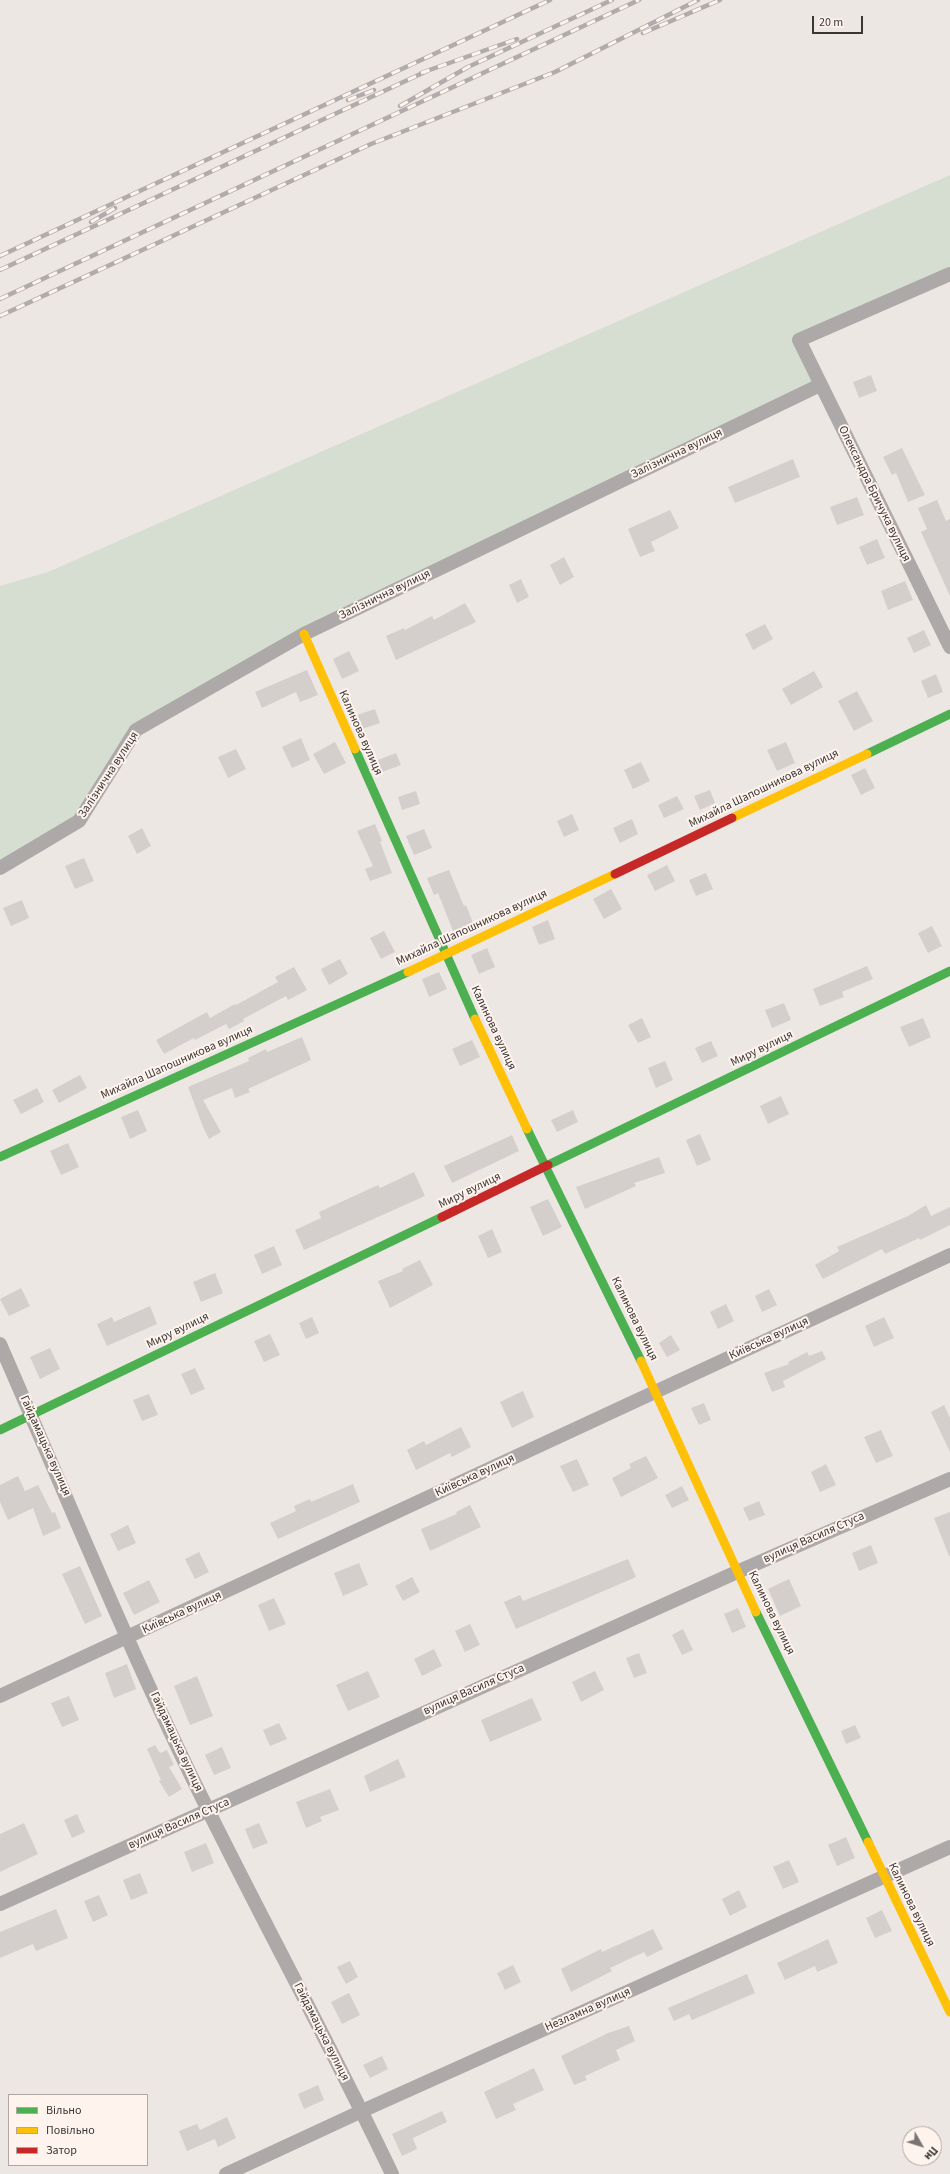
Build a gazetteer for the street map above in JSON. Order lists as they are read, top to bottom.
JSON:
{
  "streets": {
    "street": [
      "Залізнична вулиця",
      "Олександра Бричука вулиця",
      "Калинова вулиця",
      "Михайла Шапошникова вулиця",
      "Миру вулиця",
      "Київська вулиця",
      "Гайдамацька вулиця",
      "вулиця Василя Стуса",
      "Незламна вулиця"
    ]
  },
  "crossings": [
    ["Залізнична вулиця", "Олександра Бричука вулиця"],
    ["Залізнична вулиця", "Калинова вулиця"],
    ["Калинова вулиця", "Михайла Шапошникова вулиця"],
    ["Калинова вулиця", "Миру вулиця"],
    ["Калинова вулиця", "Київська вулиця"],
    ["Калинова вулиця", "вулиця Василя Стуса"],
    ["Калинова вулиця", "Незламна вулиця"],
    ["Миру вулиця", "Гайдамацька вулиця"],
    ["Київська вулиця", "Гайдамацька вулиця"],
    ["Гайдамацька вулиця", "вулиця Василя Стуса"],
    ["Гайдамацька вулиця", "Незламна вулиця"]
  ],
  "legend": ["Вільно", "Повільно", "Затор"],
  "scale_bar": "20 m",
  "north": "bottom right"
}
